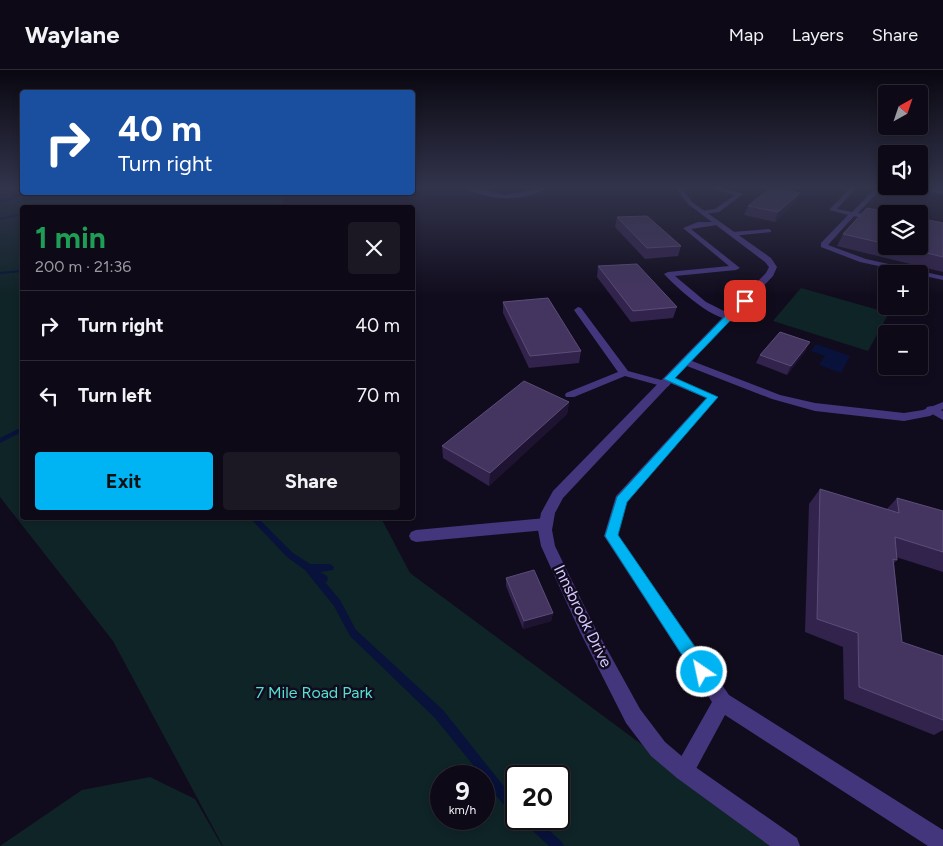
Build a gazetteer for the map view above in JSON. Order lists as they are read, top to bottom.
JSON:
{
  "streets": {
    "street": ["Innsbrook Drive"]
  },
  "parks": ["7 Mile Road Park"],
  "north": "top right",
  "page": {
    "header": "Waylane",
    "nav": ["Map", "Layers", "Share"],
    "map_buttons": ["+", "−"],
    "turn": ["40 m", "Turn right"],
    "heading": ["1 min", "200 m · 21:36"],
    "list": [
      {
        "name": "Turn right",
        "value": "40 m"
      },
      {
        "name": "Turn left",
        "value": "70 m"
      }
    ],
    "buttons": ["Exit", "Share"],
    "speed": "9 km/h",
    "limit": "20"
  }
}
